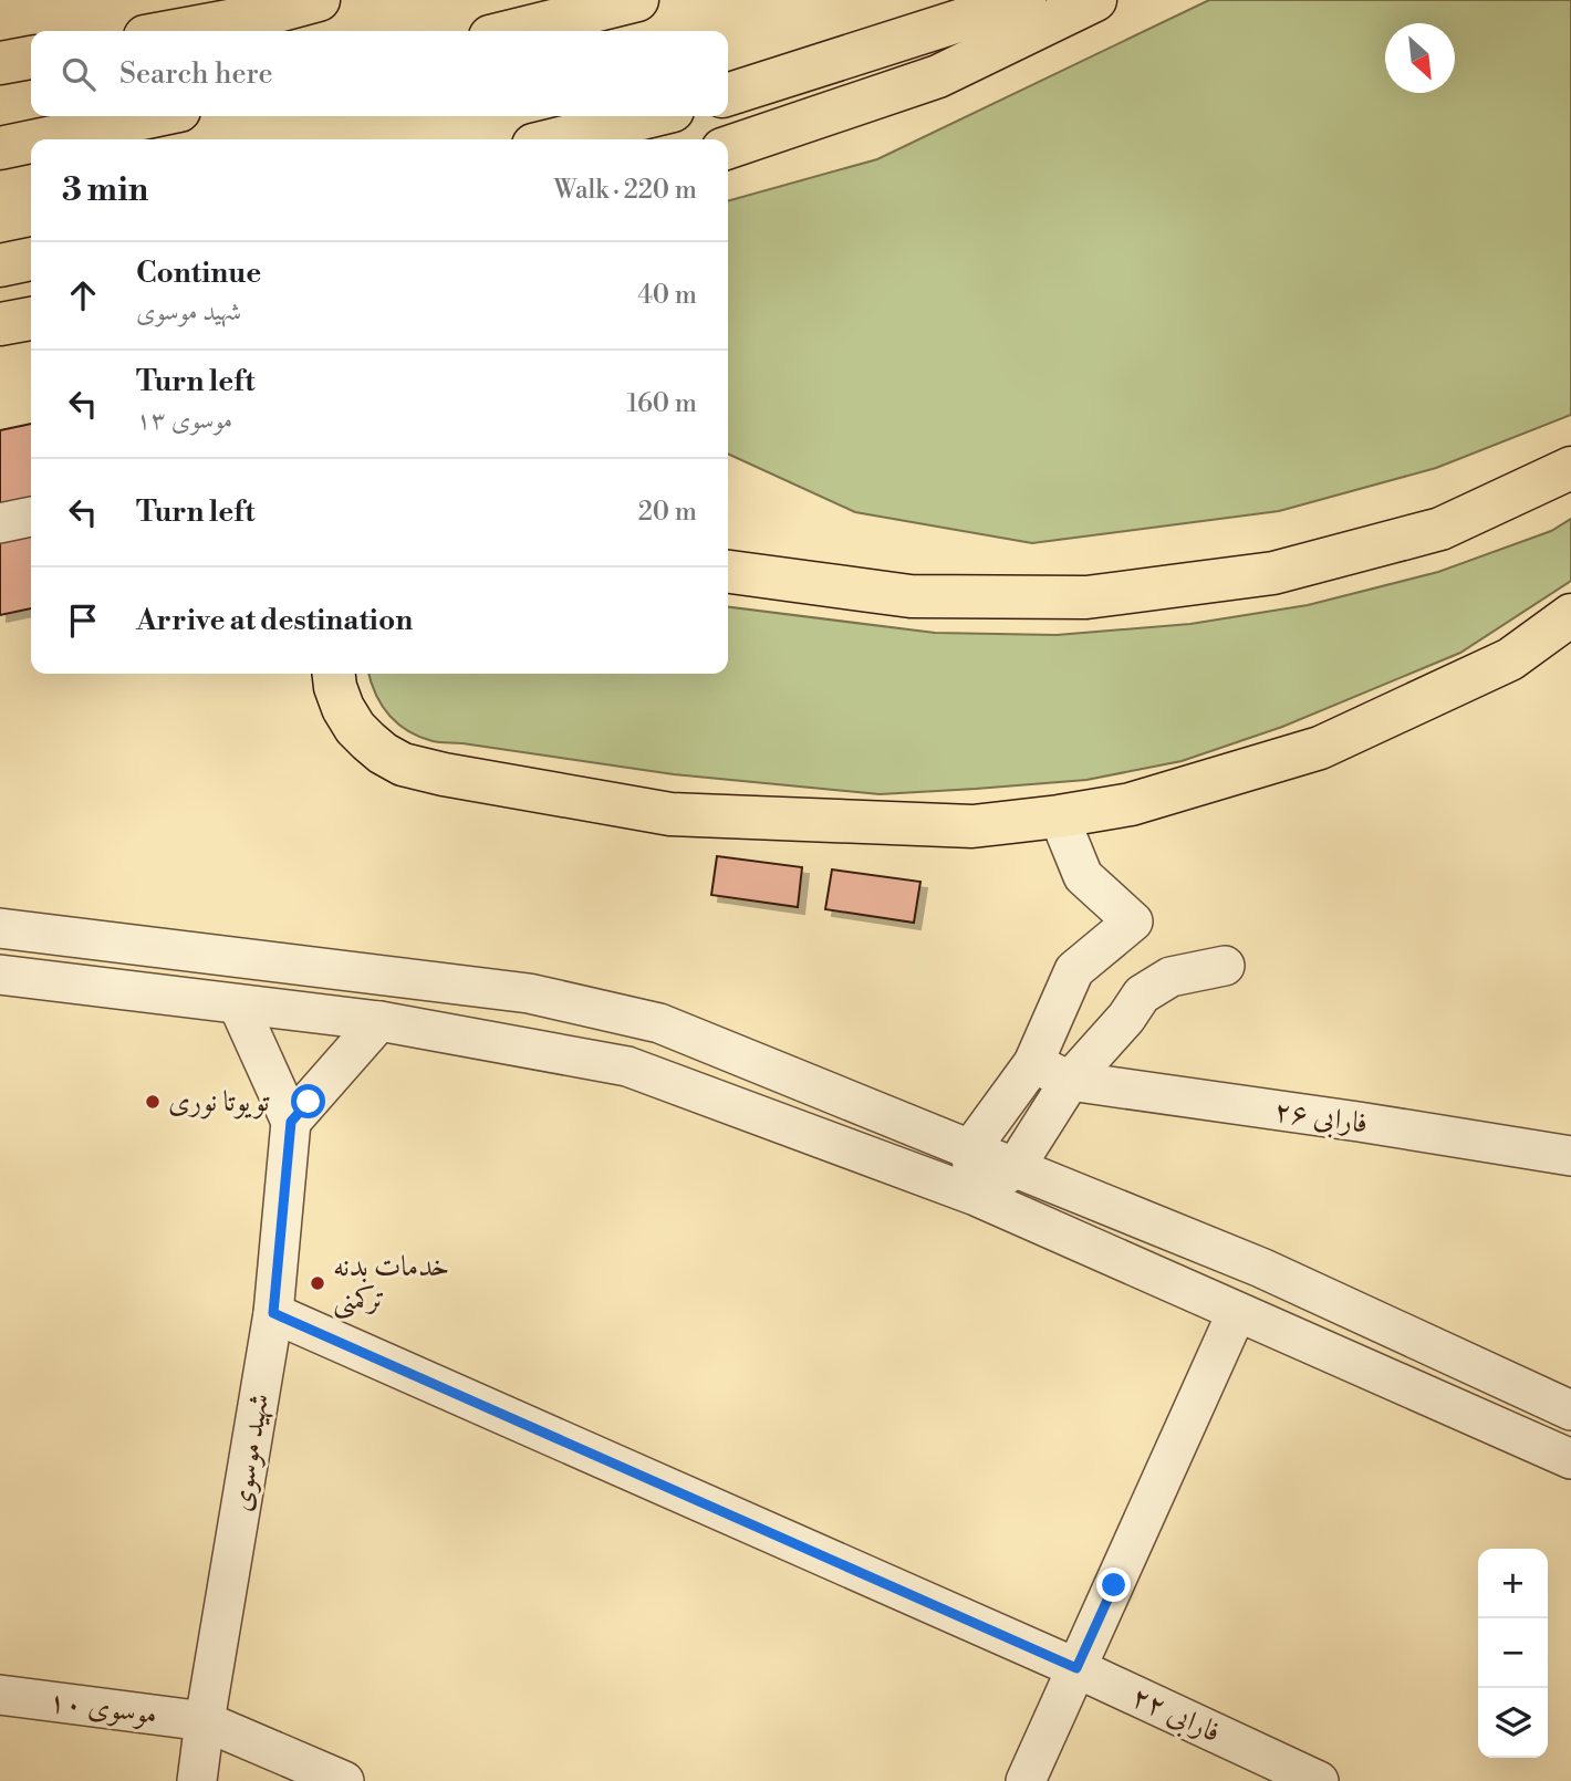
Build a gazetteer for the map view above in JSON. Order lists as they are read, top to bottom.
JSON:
{
  "streets": {
    "street": [
      "فارابی ۲۶",
      "شهید موسوی",
      "موسوی ۱۰",
      "فارابی ۲۲"
    ]
  },
  "crossings": [
    ["شهید موسوی", "موسوی ۱۰"],
    ["شهید موسوی", "فارابی ۲۲"]
  ],
  "places": ["تویوتا نوری", "خدمات بدنه ترکمنی"],
  "north": "bottom right",
  "page": {
    "search": "Search here",
    "heading": ["3 min", "Walk · 220 m"],
    "list": [
      ["Continue", "شهید موسوی", "40 m"],
      ["Turn left", "موسوی ۱۳", "160 m"],
      ["Turn left", "20 m"],
      "Arrive at destination"
    ],
    "map_buttons": ["+", "−"]
  }
}
